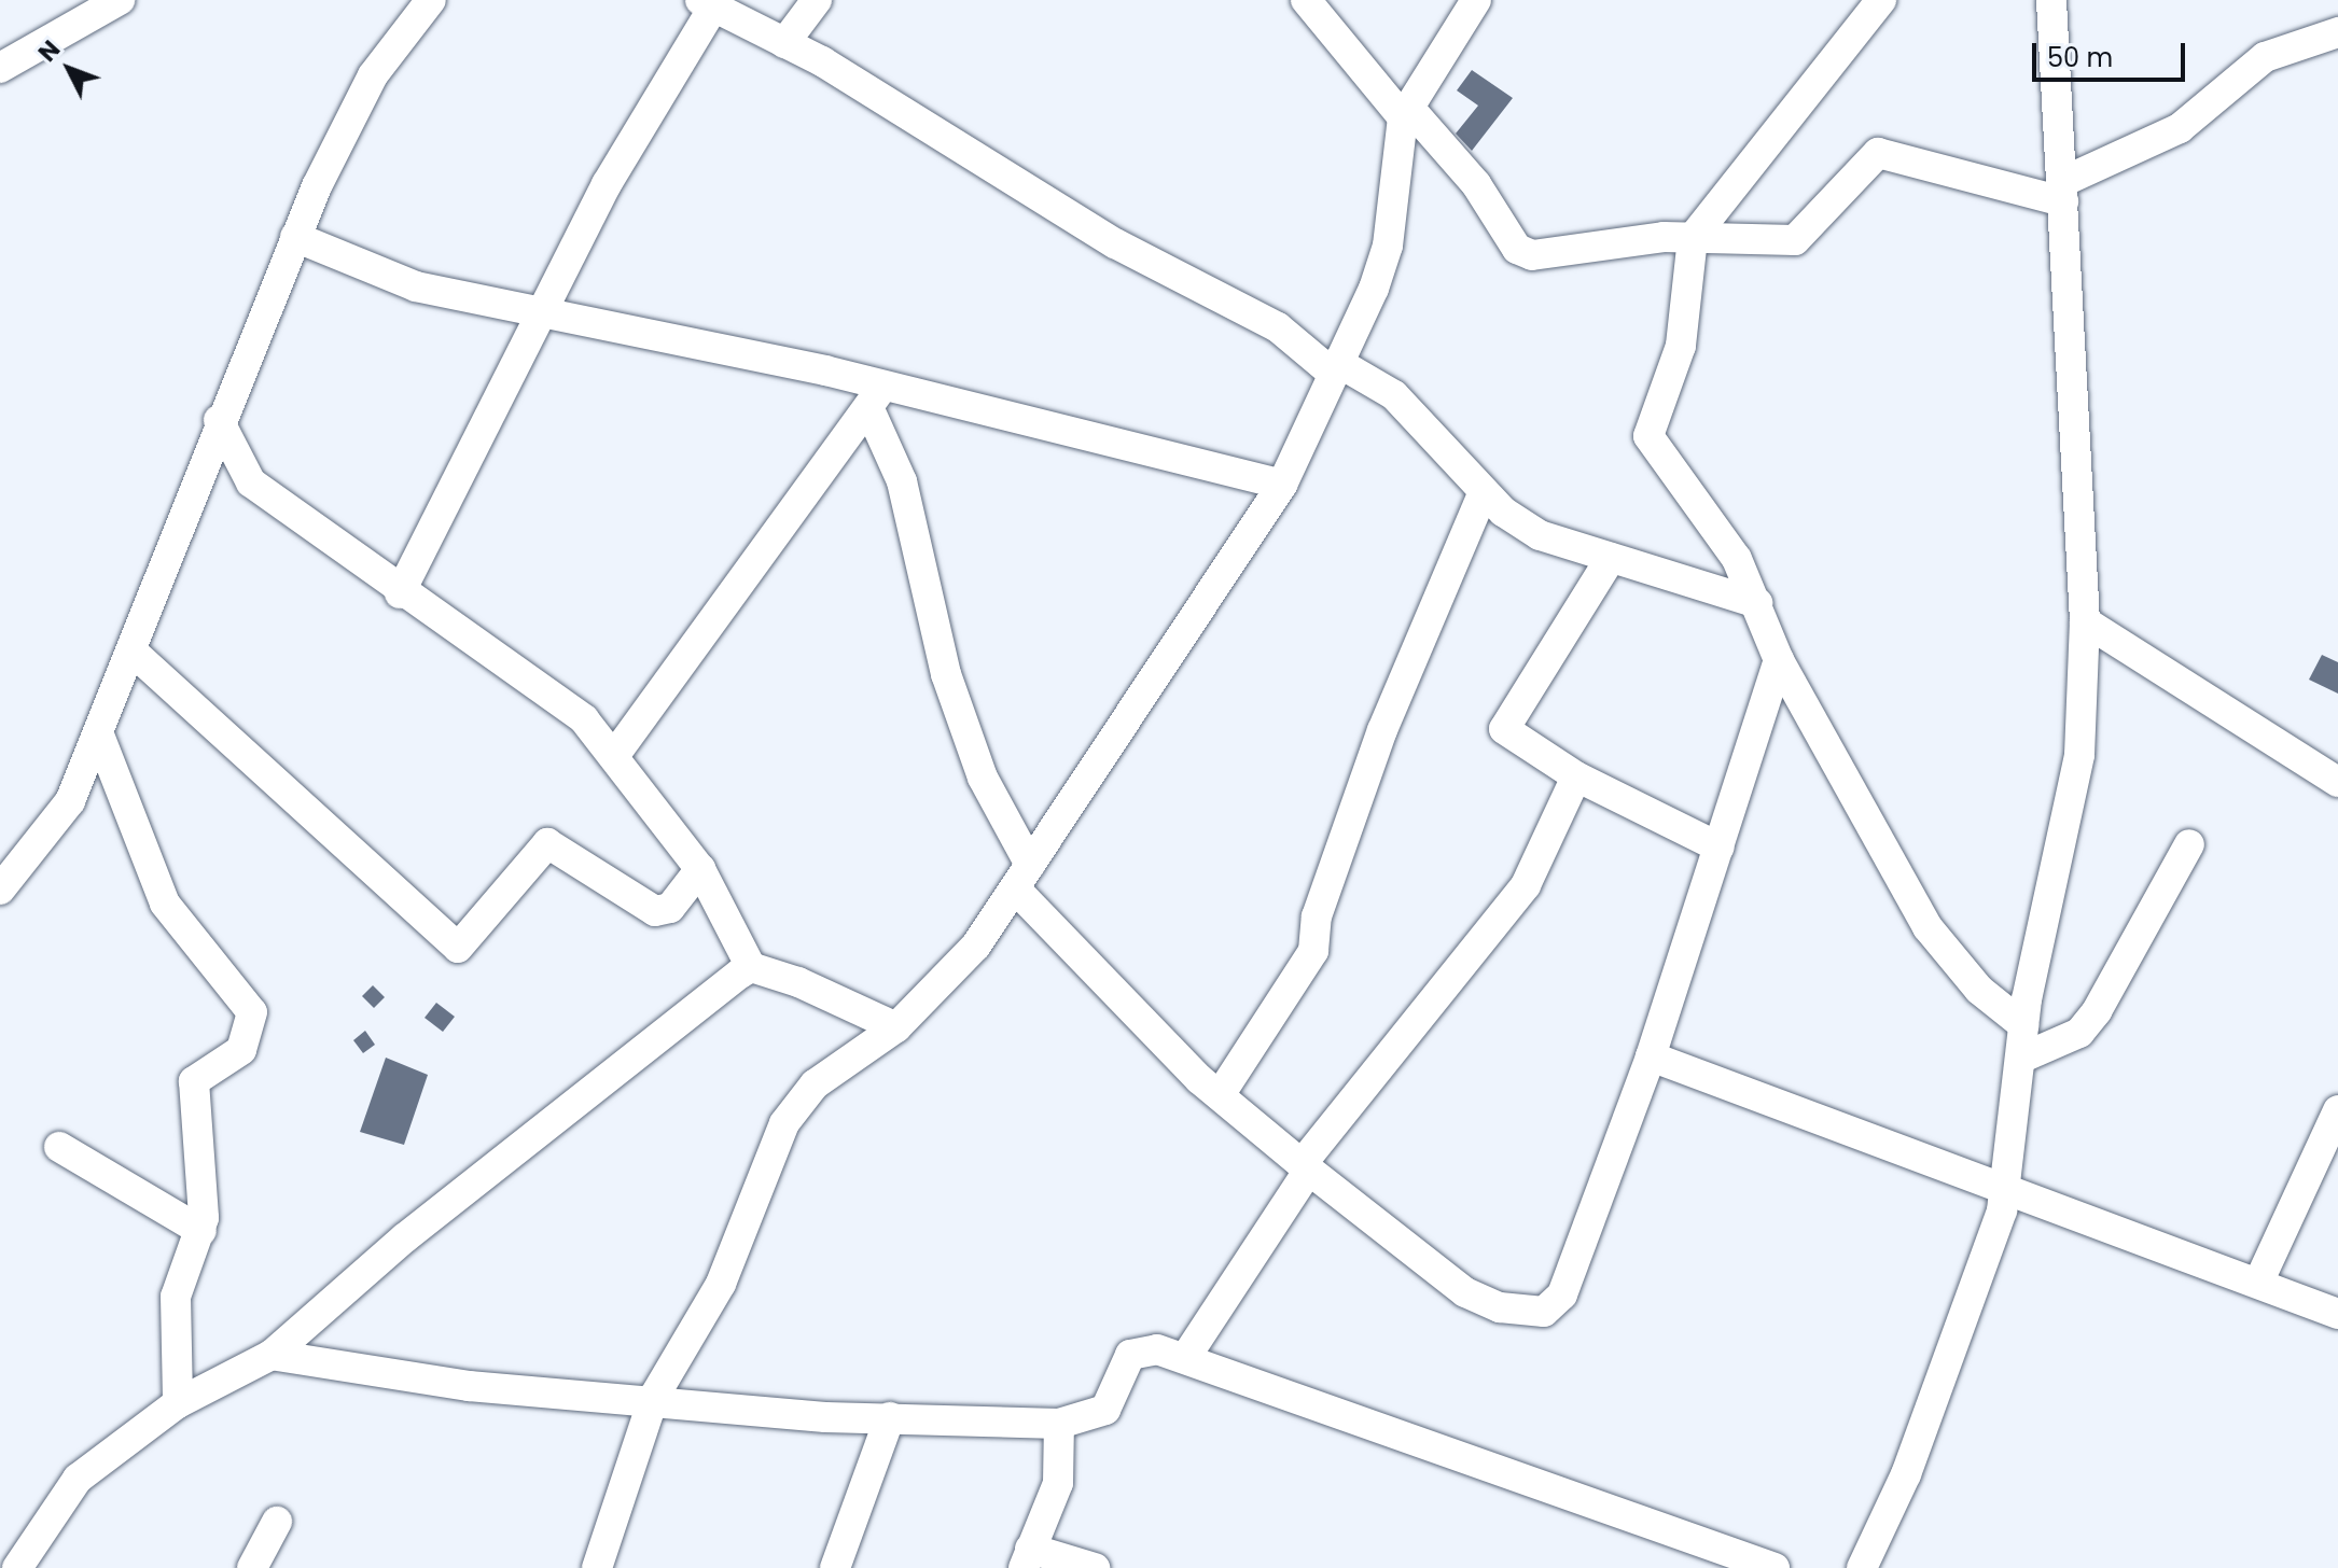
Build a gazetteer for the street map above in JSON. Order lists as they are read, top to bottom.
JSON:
{
  "scale_bar": "50 m",
  "north": "top left"
}
